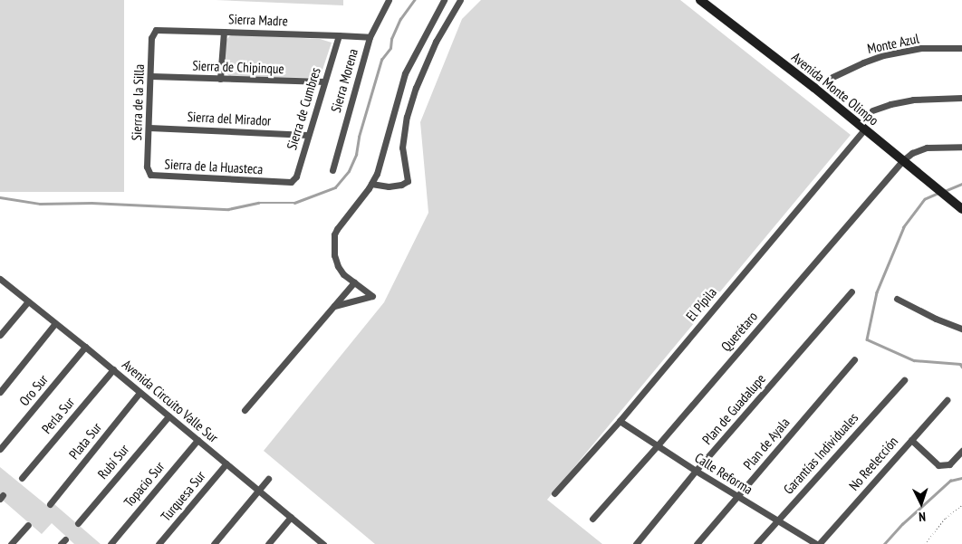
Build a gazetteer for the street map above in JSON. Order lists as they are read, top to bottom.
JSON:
{
  "streets": {
    "street": [
      "Sierra Madre",
      "Monte Azul",
      "Sierra de Chipinque",
      "Sierra Morena",
      "Avenida Monte Olimpo",
      "Sierra de la Silla",
      "Sierra de Cumbres",
      "Sierra del Mirador",
      "Sierra de la Huasteca",
      "El Pípila",
      "Querétaro",
      "Oro Sur",
      "Avenida Circuito Valle Sur",
      "Plan de Guadalupe",
      "Perla Sur",
      "Plata Sur",
      "Plan de Ayala",
      "Garantías Individuales",
      "Rubí Sur",
      "No Reelección",
      "Calle Reforma",
      "Topacio Sur",
      "Turquesa Sur"
    ]
  },
  "crossings": [
    ["Sierra Madre", "Sierra Morena"],
    ["Sierra Madre", "Sierra de la Silla"],
    ["Sierra Madre", "Sierra de Cumbres"],
    ["Sierra de Chipinque", "Sierra de la Silla"],
    ["Sierra de Chipinque", "Sierra de Cumbres"],
    ["Avenida Monte Olimpo", "El Pípila"],
    ["Avenida Monte Olimpo", "Querétaro"],
    ["Sierra de la Silla", "Sierra del Mirador"],
    ["Sierra de la Silla", "Sierra de la Huasteca"],
    ["Sierra de Cumbres", "Sierra del Mirador"],
    ["Sierra de Cumbres", "Sierra de la Huasteca"],
    ["El Pípila", "Calle Reforma"],
    ["Querétaro", "Calle Reforma"],
    ["Oro Sur", "Avenida Circuito Valle Sur"],
    ["Avenida Circuito Valle Sur", "Perla Sur"],
    ["Avenida Circuito Valle Sur", "Plata Sur"],
    ["Avenida Circuito Valle Sur", "Rubí Sur"],
    ["Avenida Circuito Valle Sur", "Topacio Sur"],
    ["Avenida Circuito Valle Sur", "Turquesa Sur"],
    ["Plan de Guadalupe", "Calle Reforma"],
    ["Plan de Ayala", "Calle Reforma"],
    ["Garantías Individuales", "Calle Reforma"],
    ["No Reelección", "Calle Reforma"]
  ],
  "north": "bottom"
}
